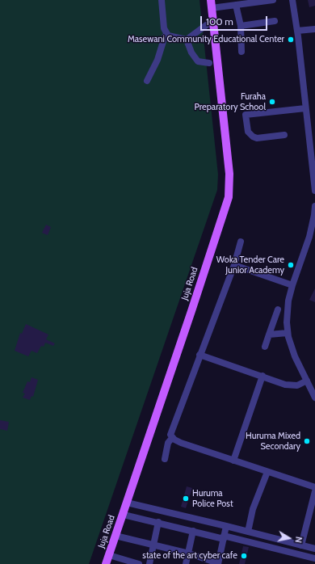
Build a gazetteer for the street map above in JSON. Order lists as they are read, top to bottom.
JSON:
{
  "streets": {
    "main road": ["Juja Road"]
  },
  "places": [
    "Masewani Community Educational Center",
    "Furaha Preparatory School",
    "Woka Tender Care Junior Academy",
    "Huruma Mixed Secondary",
    "Huruma Police Post",
    "state of the art cyber cafe"
  ],
  "scale_bar": "100 m",
  "north": "right"
}
